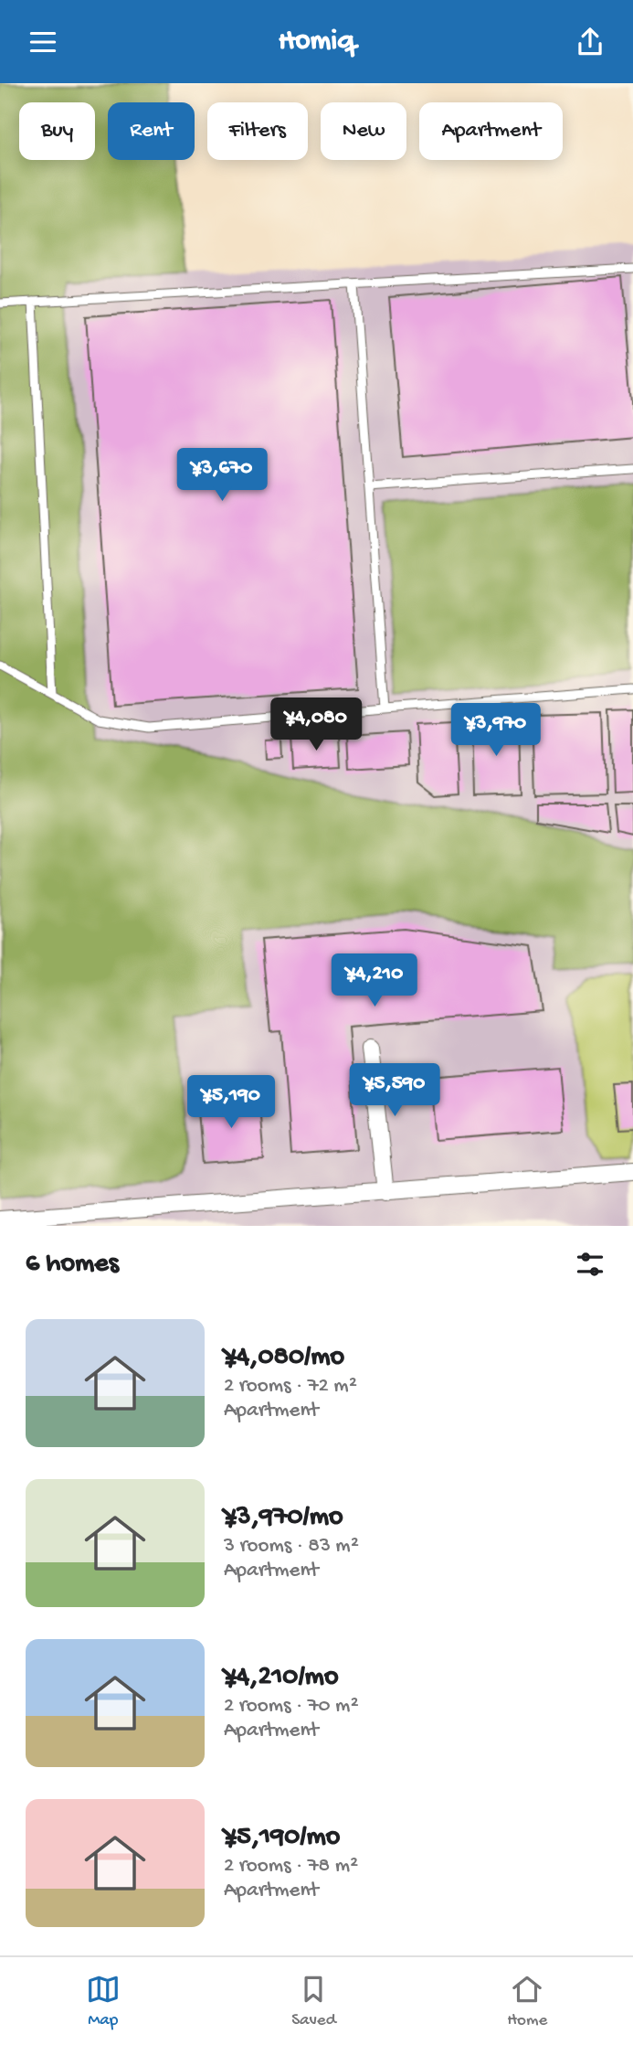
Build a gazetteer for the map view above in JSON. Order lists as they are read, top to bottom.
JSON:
{
  "page": {
    "header": "Homiq",
    "chip": [
      "Buy",
      "Rent",
      "Filters",
      "New",
      "Apartment"
    ],
    "price": [
      "¥3,670",
      "¥4,080",
      "¥3,970",
      "¥4,210",
      "¥5,590",
      "¥5,190"
    ],
    "heading": "6 homes",
    "list": [
      {
        "name": "¥4,080/mo",
        "note": "2 rooms · 72 m² · Apartment"
      },
      {
        "name": "¥3,970/mo",
        "note": "3 rooms · 83 m² · Apartment"
      },
      {
        "name": "¥4,210/mo",
        "note": "2 rooms · 70 m² · Apartment"
      },
      {
        "name": "¥5,190/mo",
        "note": "2 rooms · 78 m² · Apartment"
      }
    ],
    "tabs": ["Map", "Saved", "Home"]
  }
}
